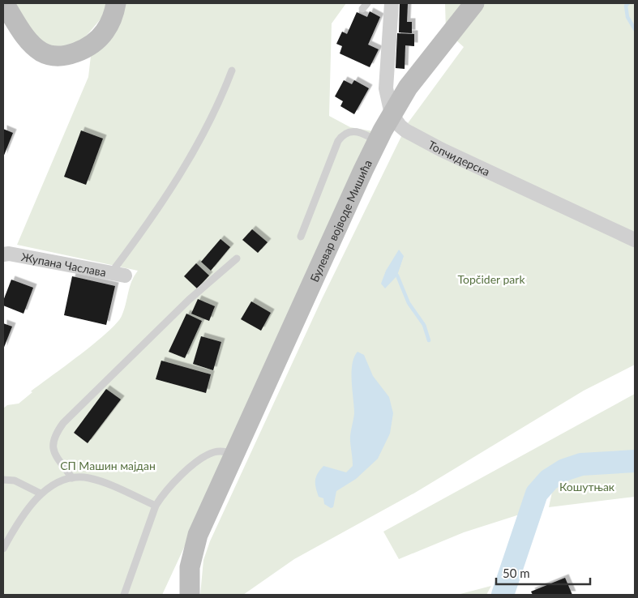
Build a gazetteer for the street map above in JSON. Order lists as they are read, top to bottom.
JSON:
{
  "streets": {
    "main road": ["Булевар војводе Мишића"],
    "street": ["Топчидерска", "Жупана Часлава"]
  },
  "crossings": [
    ["Топчидерска", "Булевар војводе Мишића"]
  ],
  "parks": ["Topčider park", "СП Машин мајдан", "Кошутњак"],
  "scale_bar": "50 m"
}
